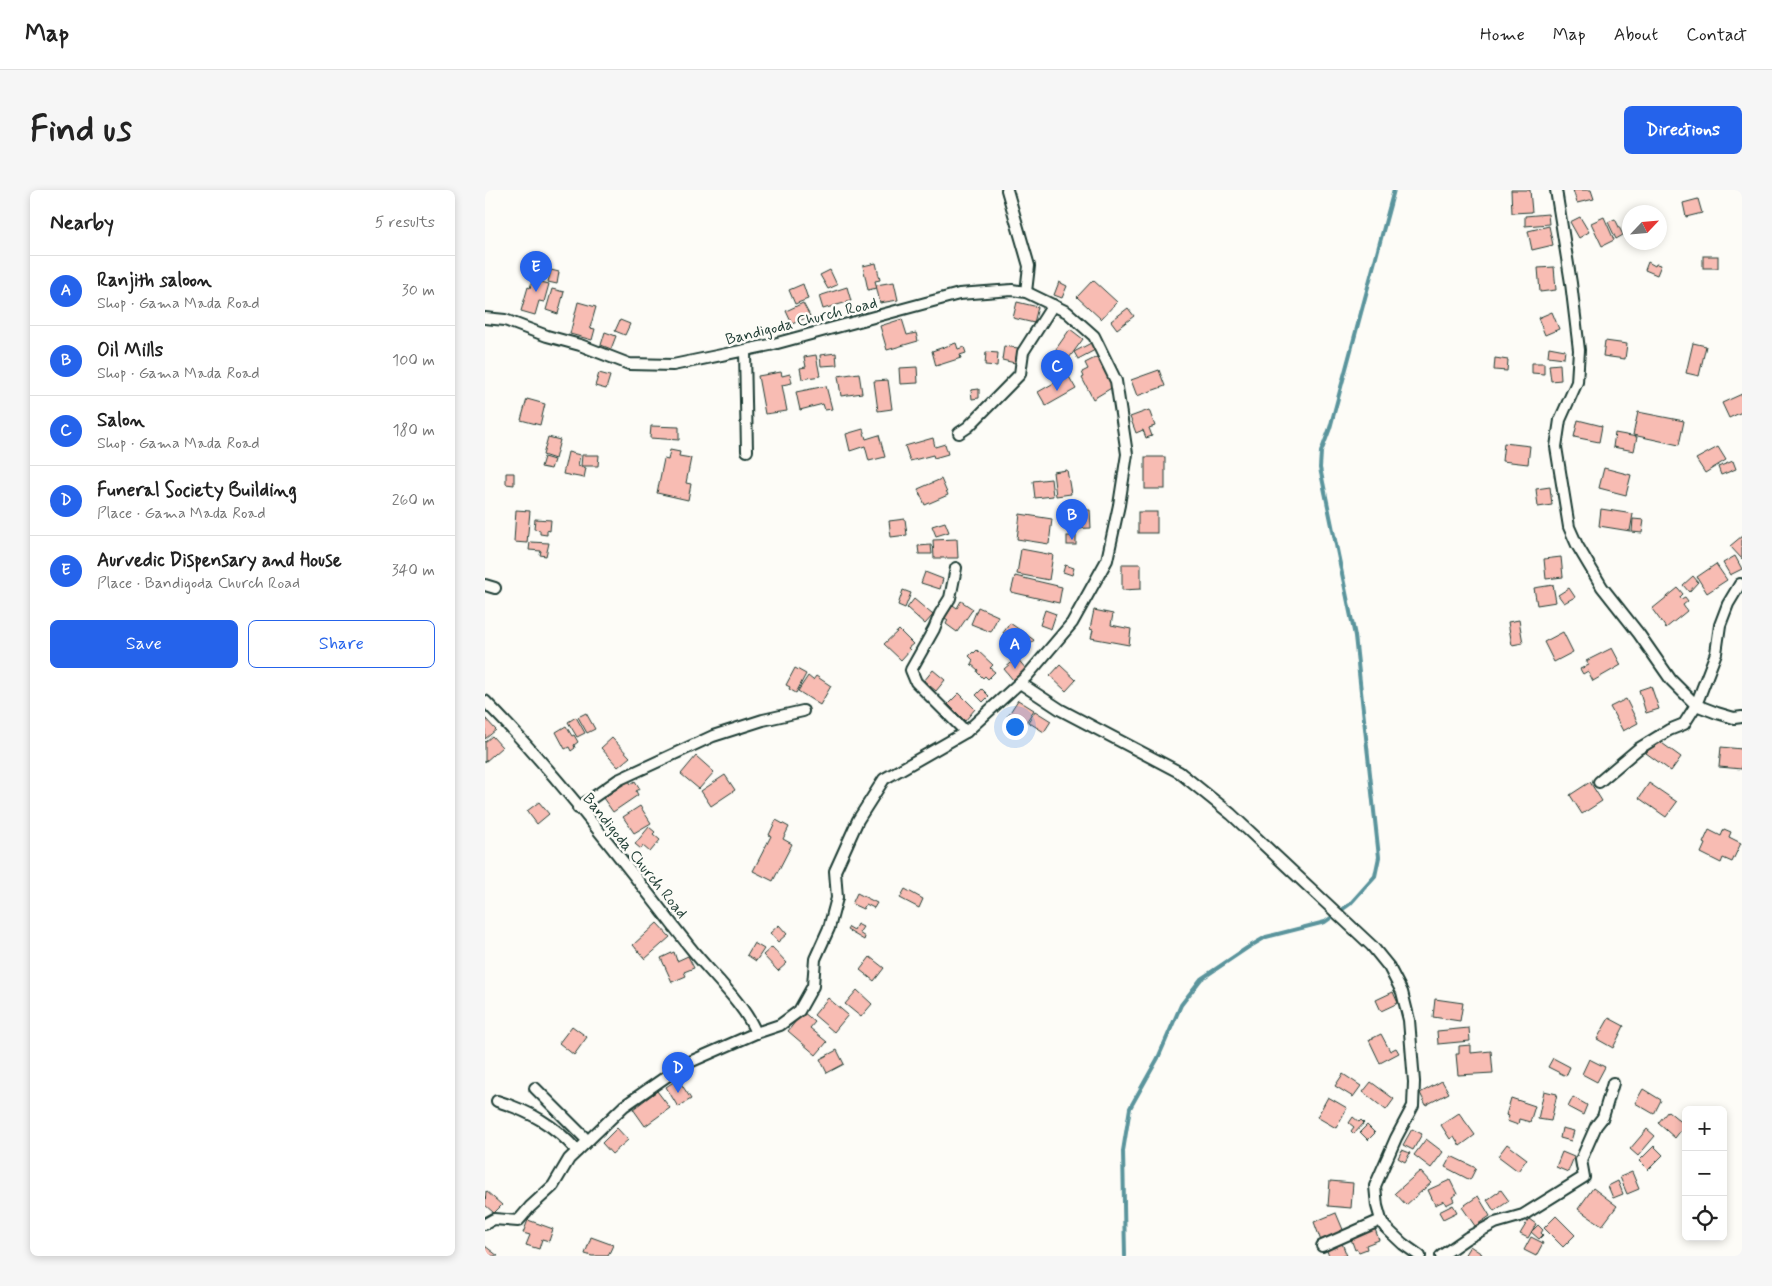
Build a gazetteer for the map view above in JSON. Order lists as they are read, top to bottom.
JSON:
{
  "streets": {
    "street": ["Bandigoda Church Road"]
  },
  "north": "top right",
  "page": {
    "header": "Map",
    "nav": [
      "Home",
      "Map",
      "About",
      "Contact"
    ],
    "buttons": [
      "Directions",
      ["Save", "Share"]
    ],
    "title": "Find us",
    "heading": ["Nearby", "5 results"],
    "pins": [
      "E",
      "C",
      "B",
      "A",
      "D"
    ],
    "list": [
      {
        "mark": "A",
        "name": "Ranjith saloon",
        "note": "Shop · Gama Mada Road",
        "value": "30 m"
      },
      {
        "mark": "B",
        "name": "Oil Mills",
        "note": "Shop · Gama Mada Road",
        "value": "100 m"
      },
      {
        "mark": "C",
        "name": "Salon",
        "note": "Shop · Gama Mada Road",
        "value": "180 m"
      },
      {
        "mark": "D",
        "name": "Funeral Society Building",
        "note": "Place · Gama Mada Road",
        "value": "260 m"
      },
      {
        "mark": "E",
        "name": "Aurvedic Dispensary and House",
        "note": "Place · Bandigoda Church Road",
        "value": "340 m"
      }
    ],
    "map_buttons": ["+", "−"]
  }
}
